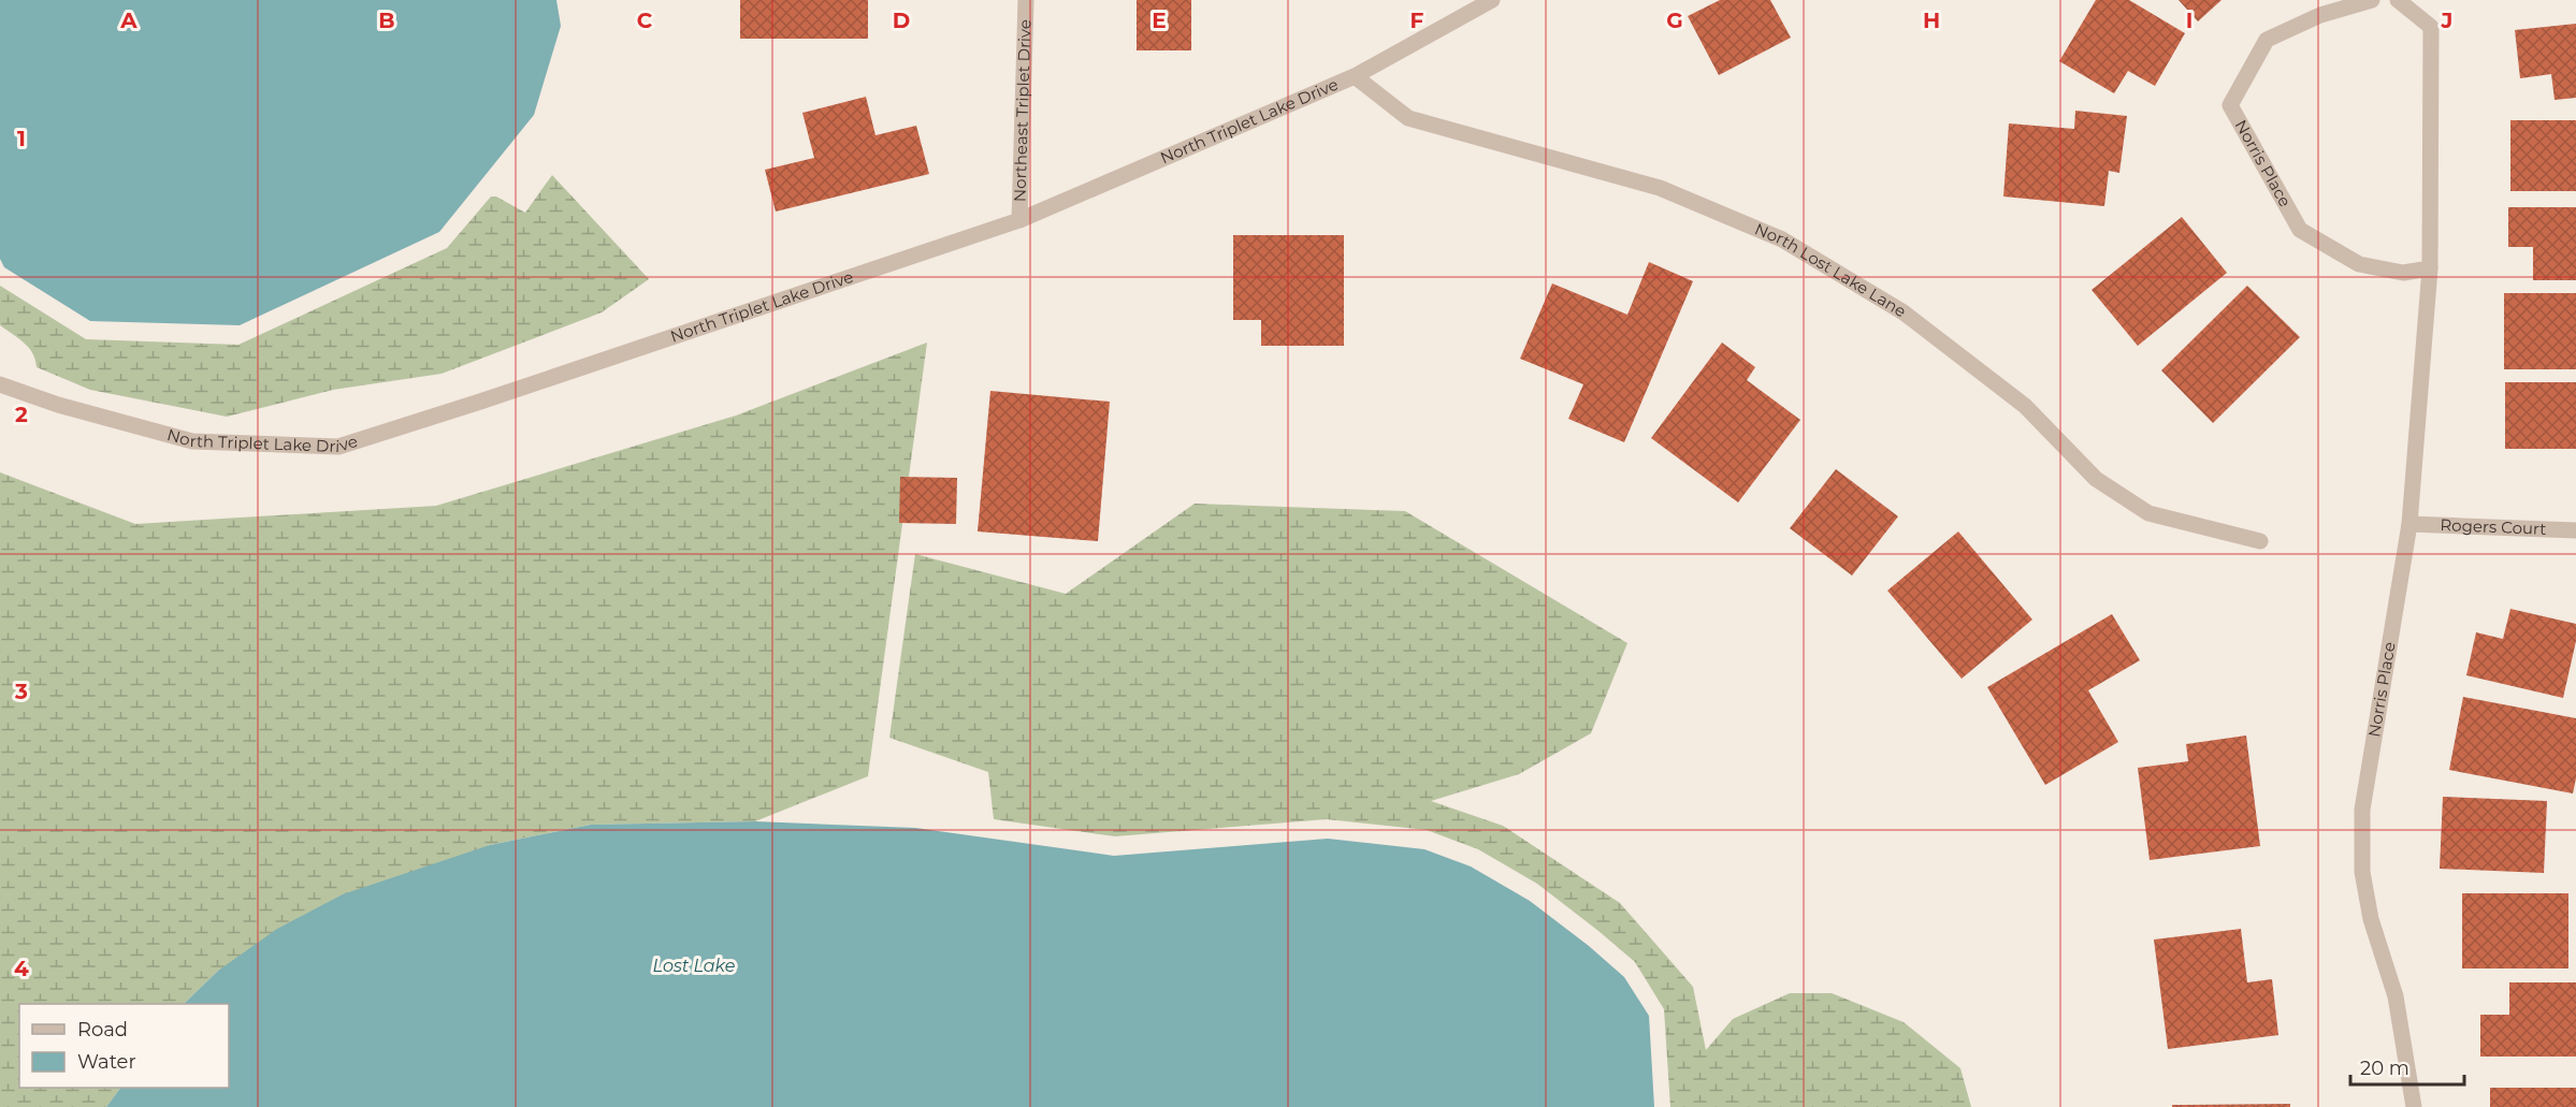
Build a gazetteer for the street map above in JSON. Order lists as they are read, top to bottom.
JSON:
{
  "streets": {
    "street": [
      "Northeast Triplet Drive",
      "North Triplet Lake Drive",
      "Norris Place",
      "North Lost Lake Lane",
      "Rogers Court"
    ]
  },
  "crossings": [
    ["Northeast Triplet Drive", "North Triplet Lake Drive"],
    ["North Triplet Lake Drive", "North Lost Lake Lane"],
    ["Norris Place", "Rogers Court"]
  ],
  "water": ["Lost Lake"],
  "legend": ["Road", "Water"],
  "scale_bar": "20 m",
  "grid": {
    "columns": [
      "A",
      "B",
      "C",
      "D",
      "E",
      "F",
      "G",
      "H",
      "I",
      "J"
    ],
    "rows": [
      "1",
      "2",
      "3",
      "4"
    ]
  }
}
